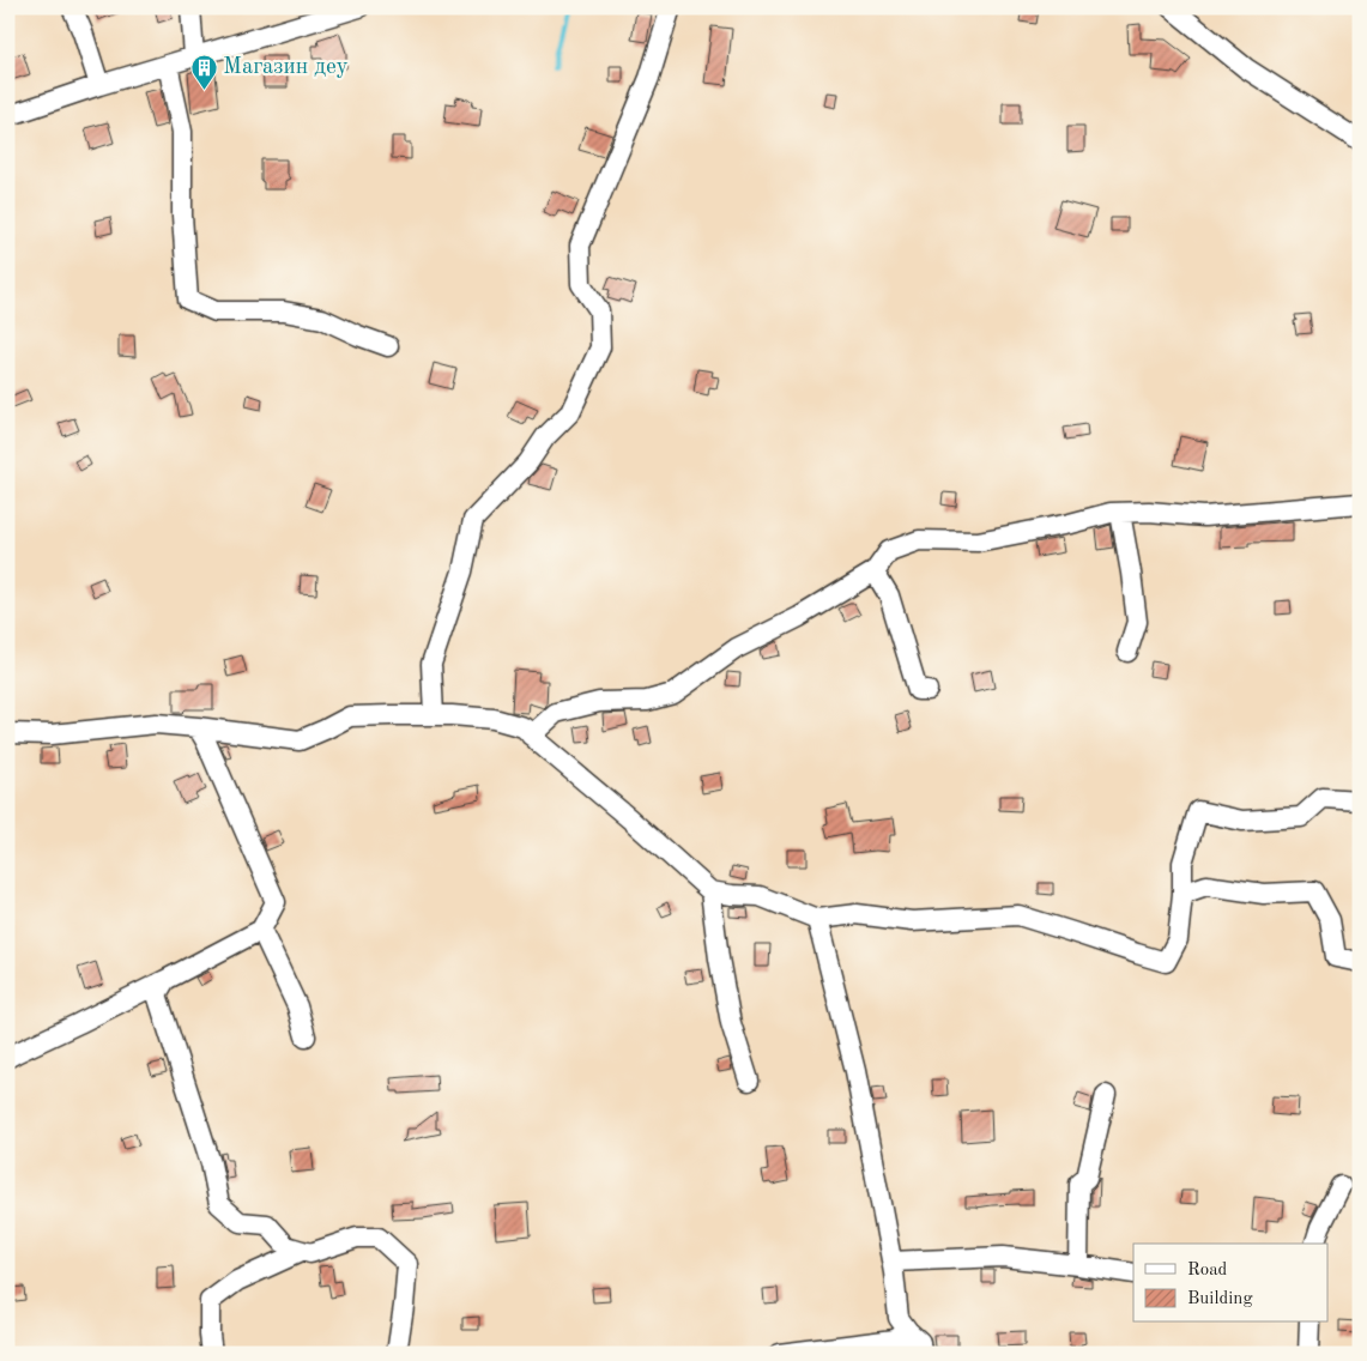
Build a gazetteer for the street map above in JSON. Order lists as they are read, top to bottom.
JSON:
{
  "places": {
    "building": ["Магазин деу"]
  },
  "legend": ["Road", "Building"]
}
